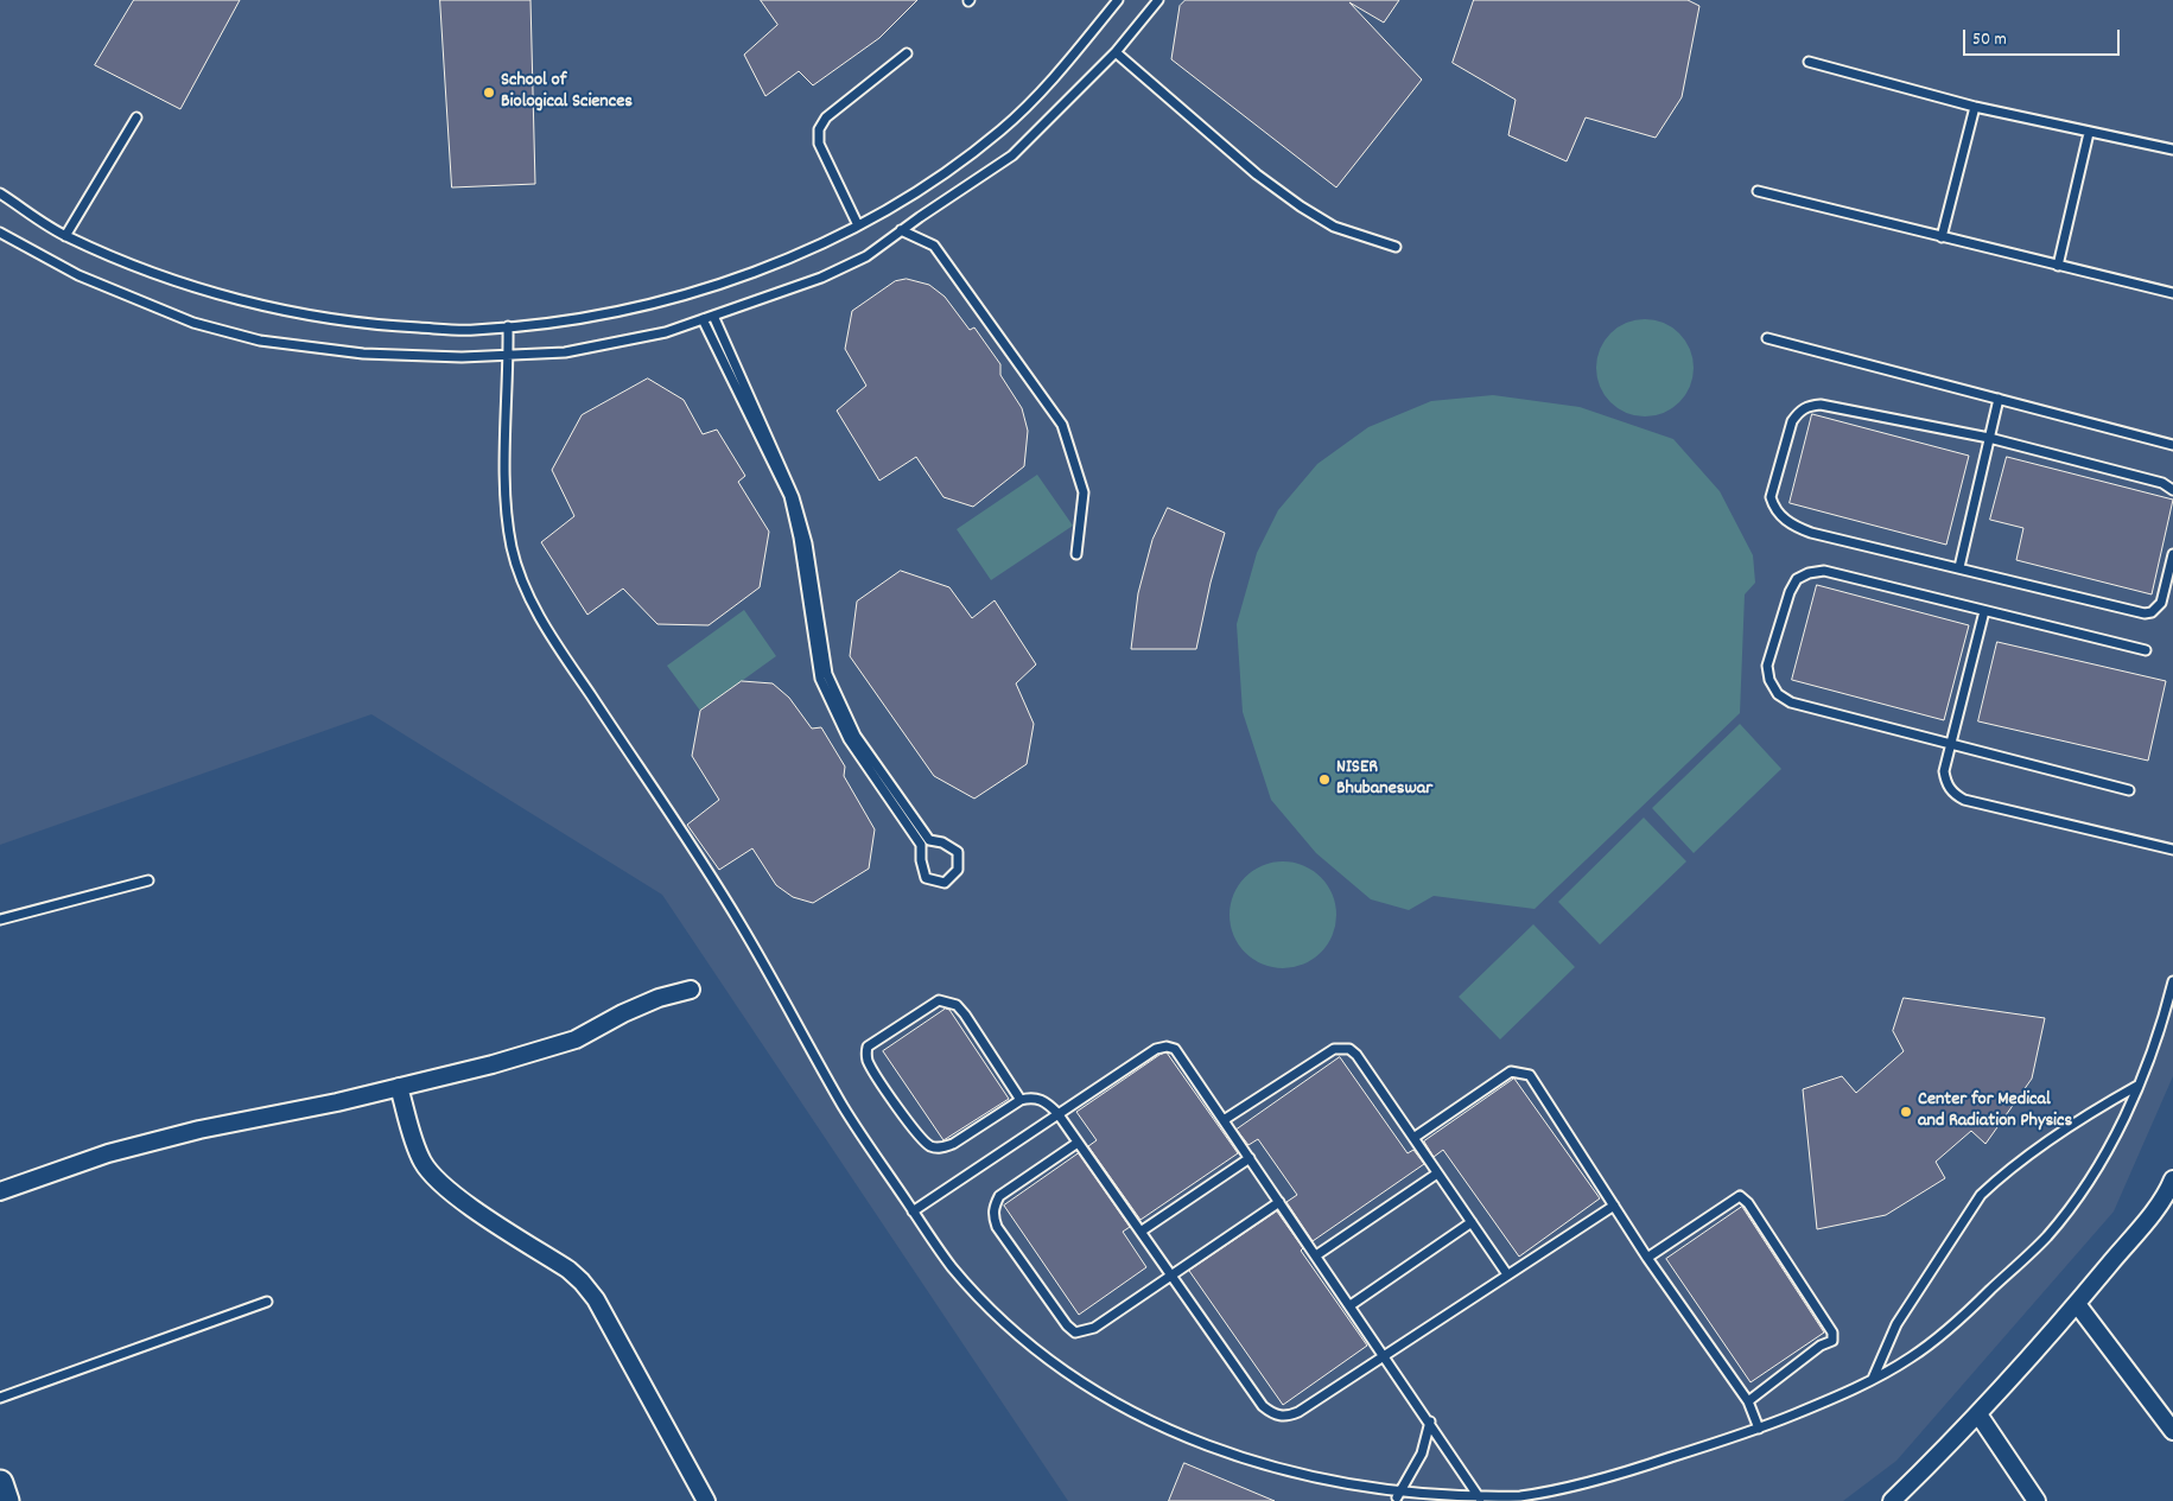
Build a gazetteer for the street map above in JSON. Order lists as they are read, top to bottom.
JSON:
{
  "places": ["School of Biological Sciences", "NISER Bhubaneswar", "Center for Medical and Radiation Physics"],
  "scale_bar": "50 m"
}
